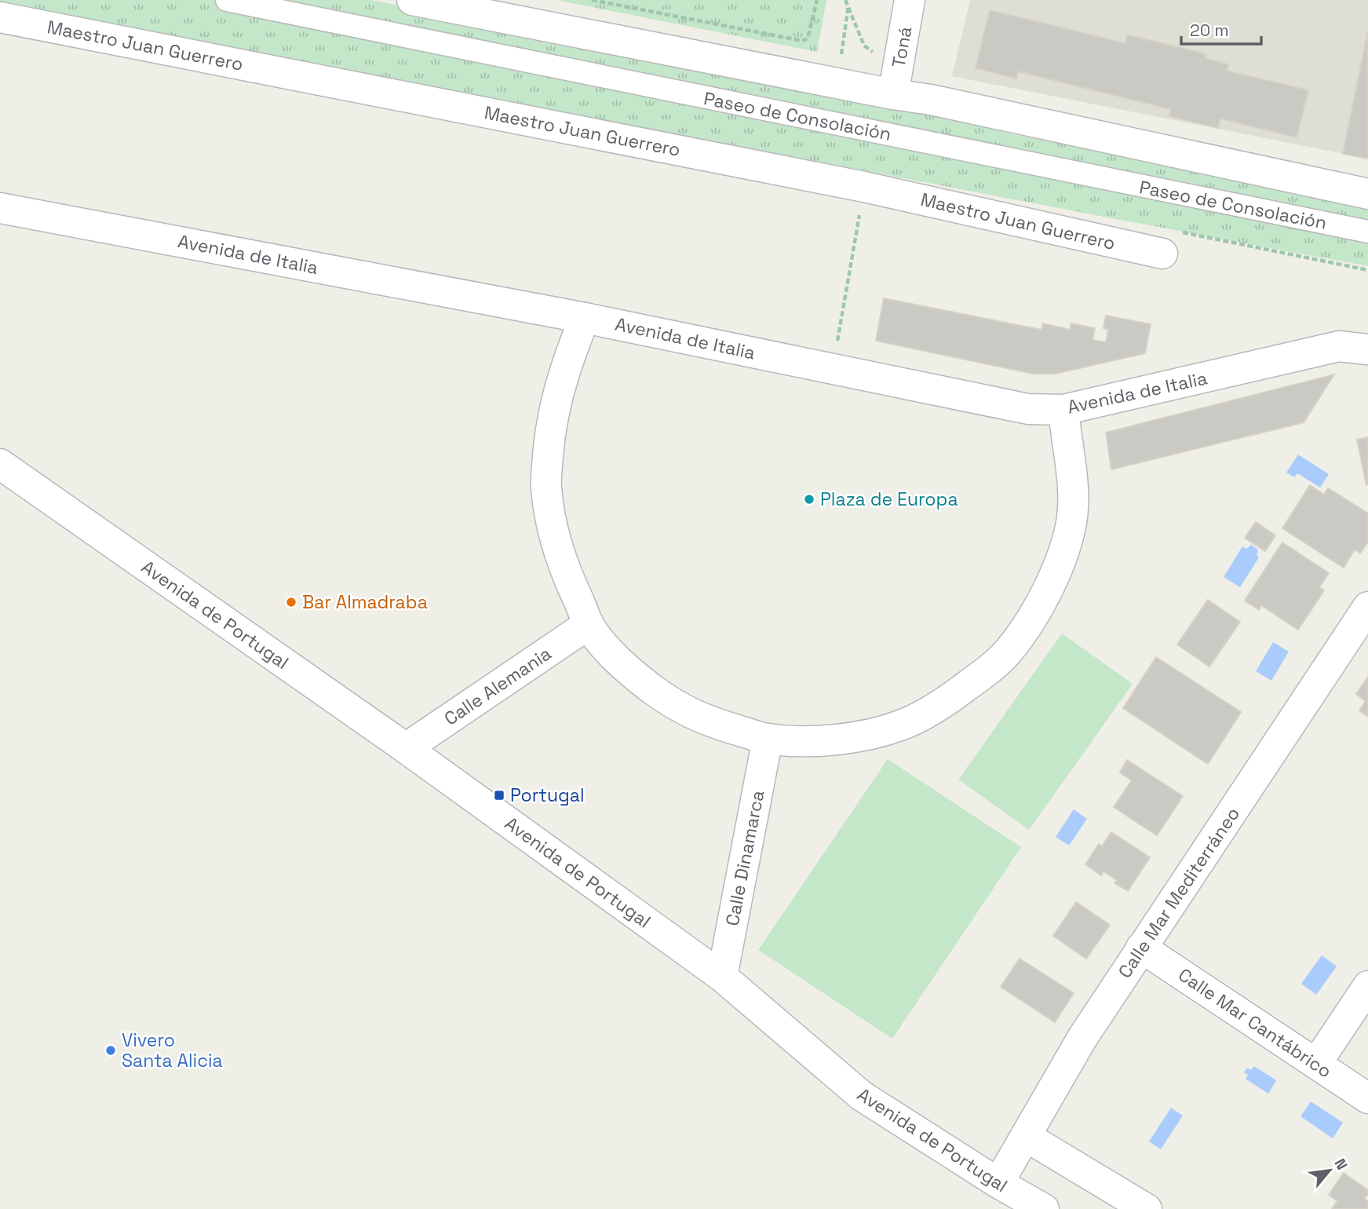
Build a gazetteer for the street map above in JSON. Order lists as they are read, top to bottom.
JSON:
{
  "streets": {
    "street": [
      "Maestro Juan Guerrero",
      "Toná",
      "Paseo de Consolación",
      "Avenida de Italia",
      "Avenida de Portugal",
      "Calle Alemania",
      "Calle Dinamarca",
      "Calle Mar Mediterráneo",
      "Calle Mar Cantábrico"
    ]
  },
  "crossings": [
    ["Avenida de Portugal", "Calle Alemania"],
    ["Avenida de Portugal", "Calle Dinamarca"],
    ["Avenida de Portugal", "Calle Mar Mediterráneo"],
    ["Calle Mar Mediterráneo", "Calle Mar Cantábrico"]
  ],
  "places": {
    "other": ["Plaza de Europa", "Bar Almadraba", "Vivero Santa Alicia"],
    "transit": ["Portugal"]
  },
  "scale_bar": "20 m",
  "north": "top right"
}
